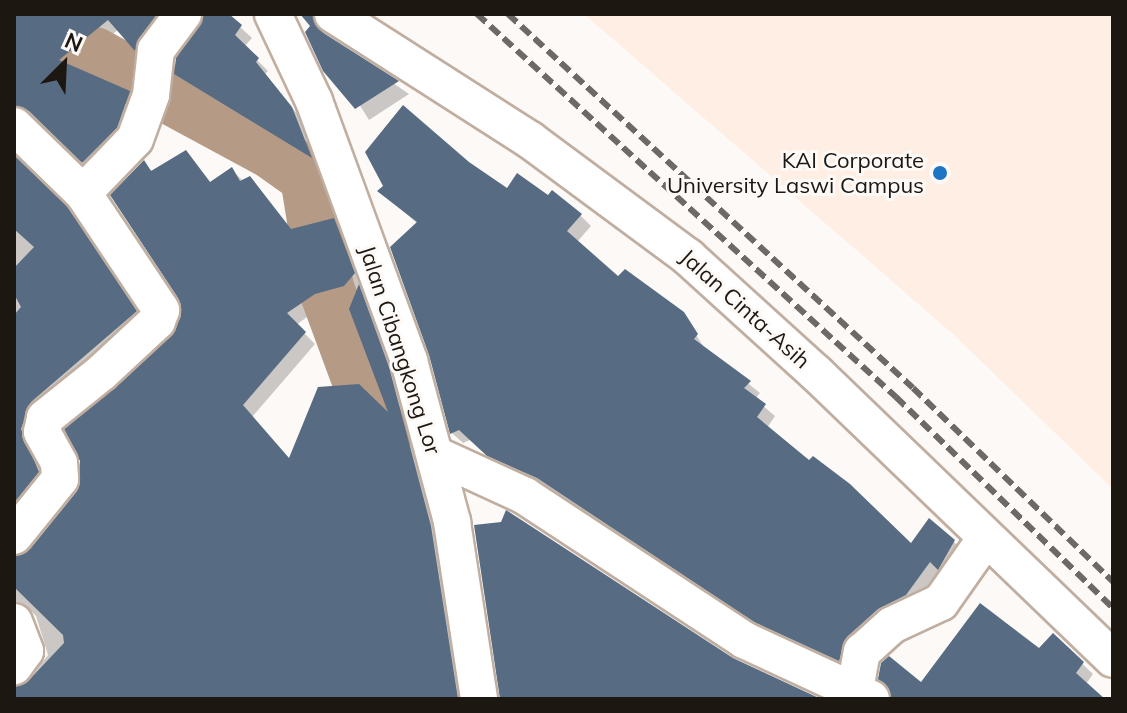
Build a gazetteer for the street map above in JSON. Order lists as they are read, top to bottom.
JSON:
{
  "streets": {
    "street": ["Jalan Cinta-Asih", "Jalan Cibangkong Lor"]
  },
  "places": ["KAI Corporate University Laswi Campus"],
  "north": "top right"
}
